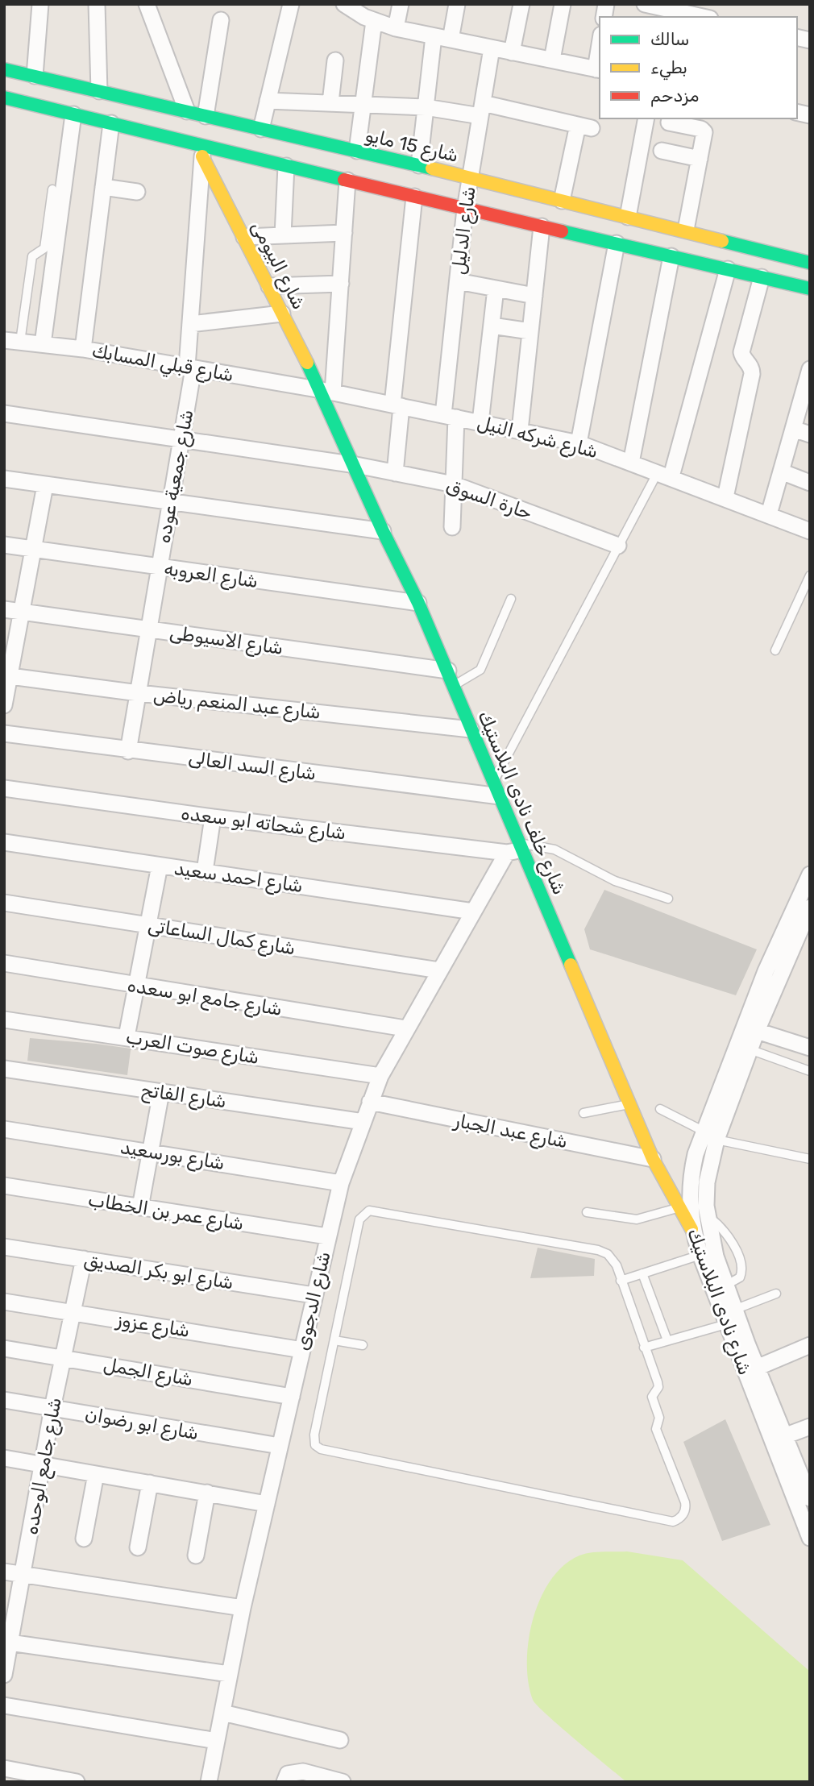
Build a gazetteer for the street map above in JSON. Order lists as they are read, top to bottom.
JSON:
{
  "streets": {
    "main road": ["شارع 15 مايو", "شارع البيومى", "شارع خلف نادى البلاستيك"],
    "street": [
      "شارع الدليل",
      "شارع قبلي المسابك",
      "شارع شركه النيل",
      "شارع جمعية عوده",
      "حارة السوق",
      "شارع العروبه",
      "شارع الاسيوطى",
      "شارع عبد المنعم رياض",
      "شارع السد العالى",
      "شارع شحاته ابو سعده",
      "شارع احمد سعيد",
      "شارع كمال الساعاتى",
      "شارع جامع ابو سعده",
      "شارع صوت العرب",
      "شارع الفاتح",
      "شارع عبد الجبار",
      "شارع بورسعيد",
      "شارع عمر بن الخطاب",
      "شارع ابو بكر الصديق",
      "شارع الدجوى",
      "شارع نادى البلاستيك",
      "شارع عزوز",
      "شارع الجمل",
      "شارع ابو رضوان",
      "شارع جامع الوحده"
    ]
  },
  "crossings": [
    ["شارع 15 مايو", "شارع الدليل"],
    ["شارع الدليل", "شارع شركه النيل"],
    ["شارع الدليل", "حارة السوق"],
    ["شارع البيومى", "شارع قبلي المسابك"],
    ["شارع البيومى", "شارع شركه النيل"],
    ["شارع البيومى", "شارع جمعية عوده"],
    ["شارع البيومى", "شارع خلف نادى البلاستيك"],
    ["شارع قبلي المسابك", "شارع شركه النيل"],
    ["شارع قبلي المسابك", "شارع جمعية عوده"],
    ["شارع قبلي المسابك", "شارع خلف نادى البلاستيك"],
    ["شارع شركه النيل", "شارع خلف نادى البلاستيك"],
    ["شارع جمعية عوده", "حارة السوق"],
    ["شارع جمعية عوده", "شارع العروبه"],
    ["شارع جمعية عوده", "شارع الاسيوطى"],
    ["شارع جمعية عوده", "شارع عبد المنعم رياض"],
    ["شارع جمعية عوده", "شارع السد العالى"],
    ["حارة السوق", "شارع خلف نادى البلاستيك"],
    ["شارع العروبه", "شارع خلف نادى البلاستيك"],
    ["شارع الاسيوطى", "شارع خلف نادى البلاستيك"],
    ["شارع عبد المنعم رياض", "شارع خلف نادى البلاستيك"],
    ["شارع السد العالى", "شارع خلف نادى البلاستيك"],
    ["شارع خلف نادى البلاستيك", "شارع شحاته ابو سعده"],
    ["شارع خلف نادى البلاستيك", "شارع عبد الجبار"],
    ["شارع خلف نادى البلاستيك", "شارع الدجوى"],
    ["شارع خلف نادى البلاستيك", "شارع نادى البلاستيك"],
    ["شارع شحاته ابو سعده", "شارع الدجوى"],
    ["شارع احمد سعيد", "شارع الدجوى"],
    ["شارع كمال الساعاتى", "شارع الدجوى"],
    ["شارع جامع ابو سعده", "شارع الدجوى"],
    ["شارع صوت العرب", "شارع الدجوى"],
    ["شارع الفاتح", "شارع الدجوى"],
    ["شارع عبد الجبار", "شارع الدجوى"],
    ["شارع بورسعيد", "شارع الدجوى"],
    ["شارع عمر بن الخطاب", "شارع الدجوى"],
    ["شارع ابو بكر الصديق", "شارع الدجوى"],
    ["شارع ابو بكر الصديق", "شارع جامع الوحده"],
    ["شارع الدجوى", "شارع عزوز"],
    ["شارع الدجوى", "شارع الجمل"],
    ["شارع الدجوى", "شارع ابو رضوان"],
    ["شارع عزوز", "شارع جامع الوحده"],
    ["شارع الجمل", "شارع جامع الوحده"],
    ["شارع ابو رضوان", "شارع جامع الوحده"]
  ],
  "legend": ["سالك", "بطيء", "مزدحم"]
}
